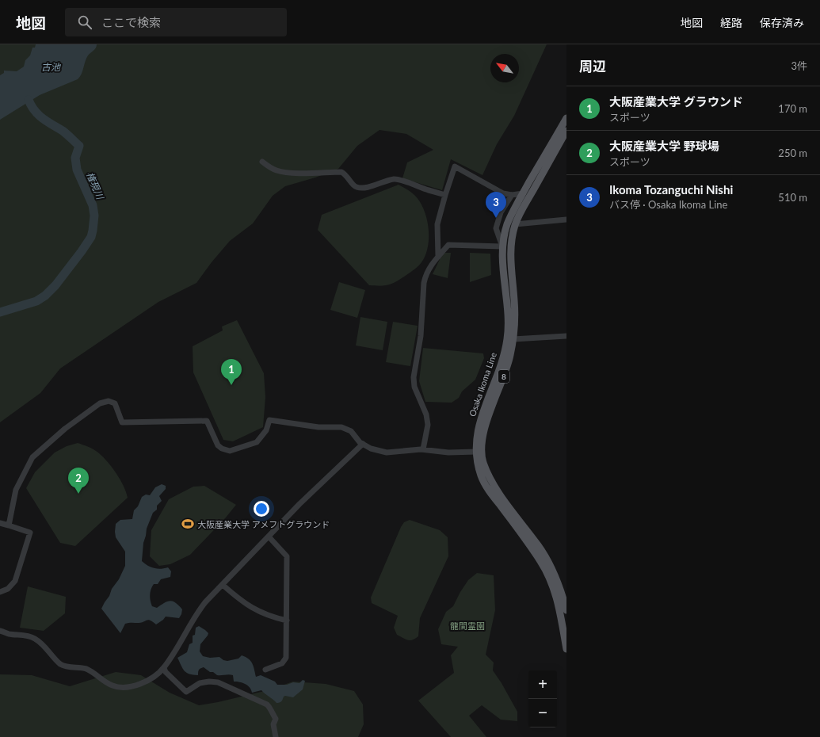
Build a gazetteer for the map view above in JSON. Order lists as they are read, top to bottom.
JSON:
{
  "streets": {
    "main road": ["8", "Osaka Ikoma Line"]
  },
  "water": ["古池", "権現川"],
  "parks": ["龍間霊園"],
  "places": {
    "sports": ["大阪産業大学 アメフトグラウンド"]
  },
  "north": "top left",
  "page": {
    "header": "地図",
    "search": "ここで検索",
    "nav": ["地図", "経路", "保存済み"],
    "heading": ["周辺", "3件"],
    "list": [
      {
        "mark": "1",
        "name": "大阪産業大学 グラウンド",
        "note": "スポーツ",
        "value": "170 m"
      },
      {
        "mark": "2",
        "name": "大阪産業大学 野球場",
        "note": "スポーツ",
        "value": "250 m"
      },
      {
        "mark": "3",
        "name": "Ikoma Tozanguchi Nishi",
        "note": "バス停 · Osaka Ikoma Line",
        "value": "510 m"
      }
    ],
    "pins": ["3", "1", "2"],
    "map_buttons": ["+", "−"]
  }
}
